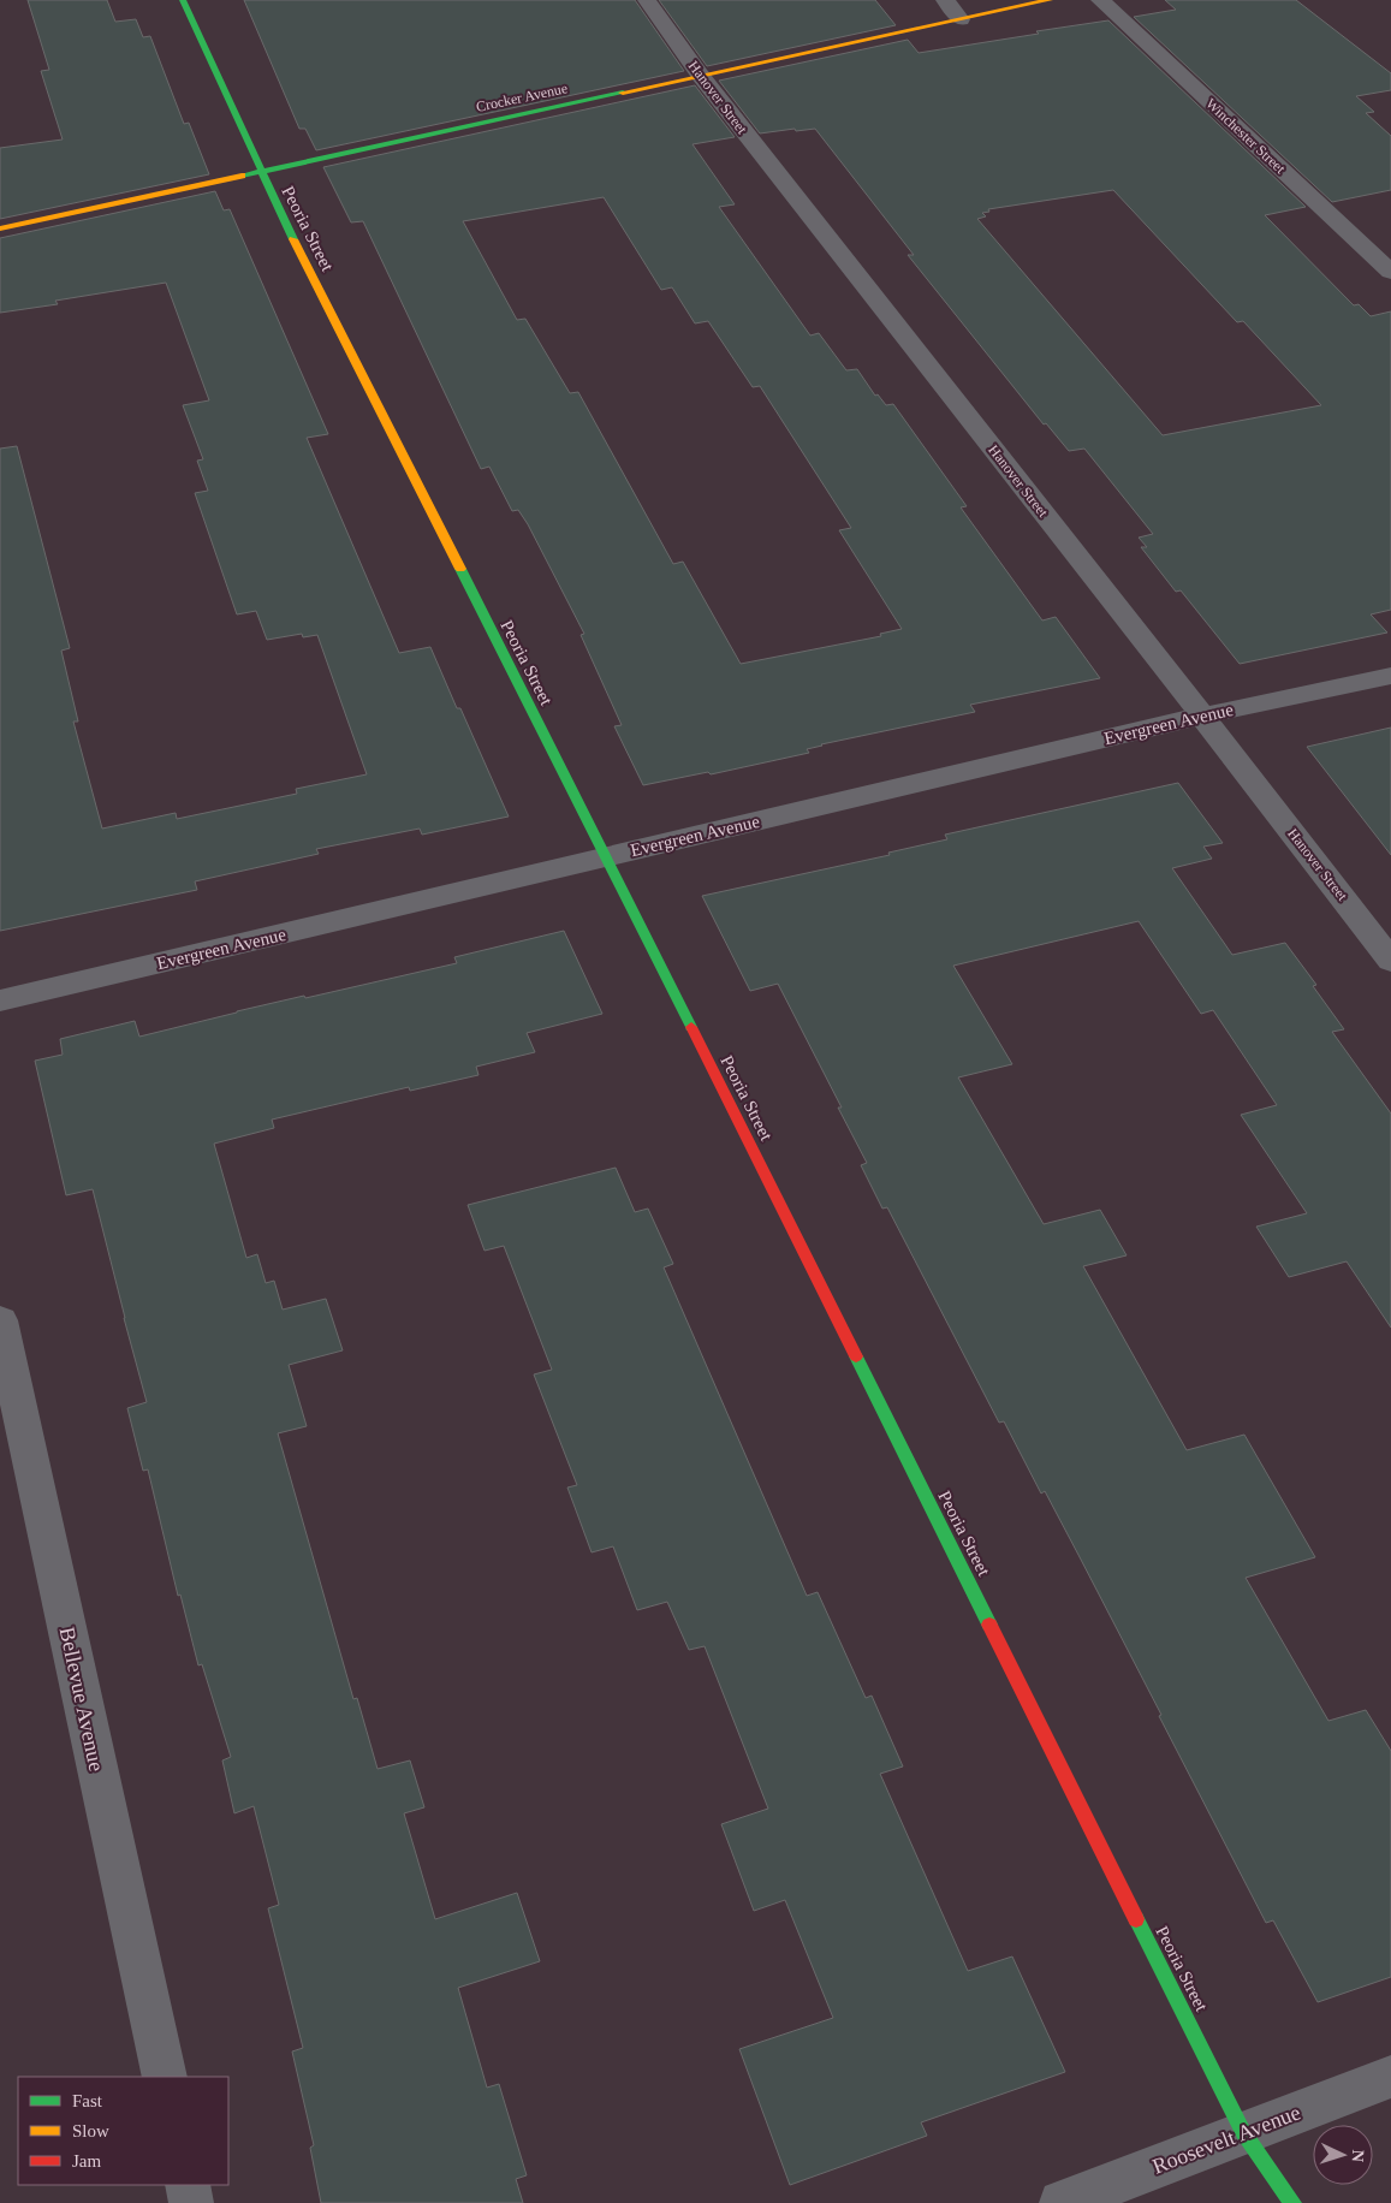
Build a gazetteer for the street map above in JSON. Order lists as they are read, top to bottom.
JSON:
{
  "streets": {
    "street": [
      "Crocker Avenue",
      "Hanover Street",
      "Winchester Street",
      "Peoria Street",
      "Evergreen Avenue",
      "Bellevue Avenue",
      "Roosevelt Avenue"
    ]
  },
  "crossings": [
    ["Crocker Avenue", "Hanover Street"],
    ["Crocker Avenue", "Peoria Street"],
    ["Hanover Street", "Evergreen Avenue"],
    ["Peoria Street", "Evergreen Avenue"],
    ["Peoria Street", "Roosevelt Avenue"]
  ],
  "legend": ["Fast", "Slow", "Jam"],
  "north": "right"
}
